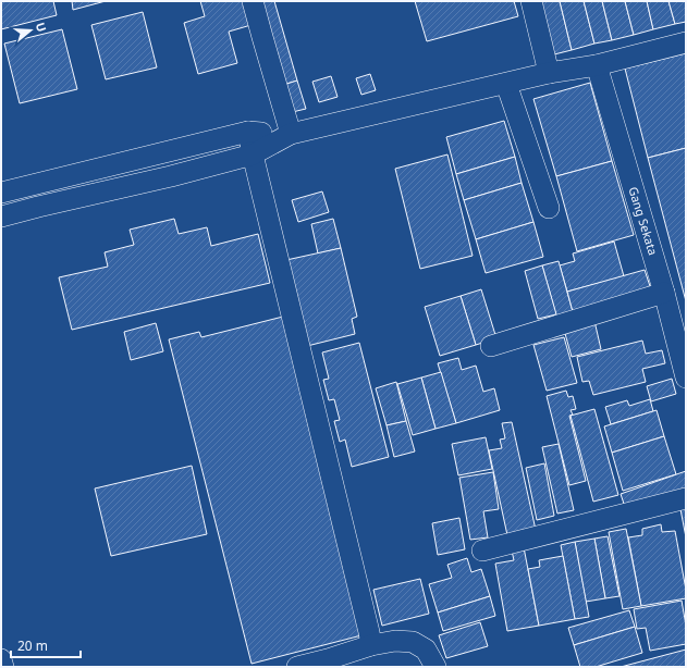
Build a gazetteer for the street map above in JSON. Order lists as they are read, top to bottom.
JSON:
{
  "streets": {
    "street": ["Gang Sekata"]
  },
  "scale_bar": "20 m",
  "north": "right"
}
